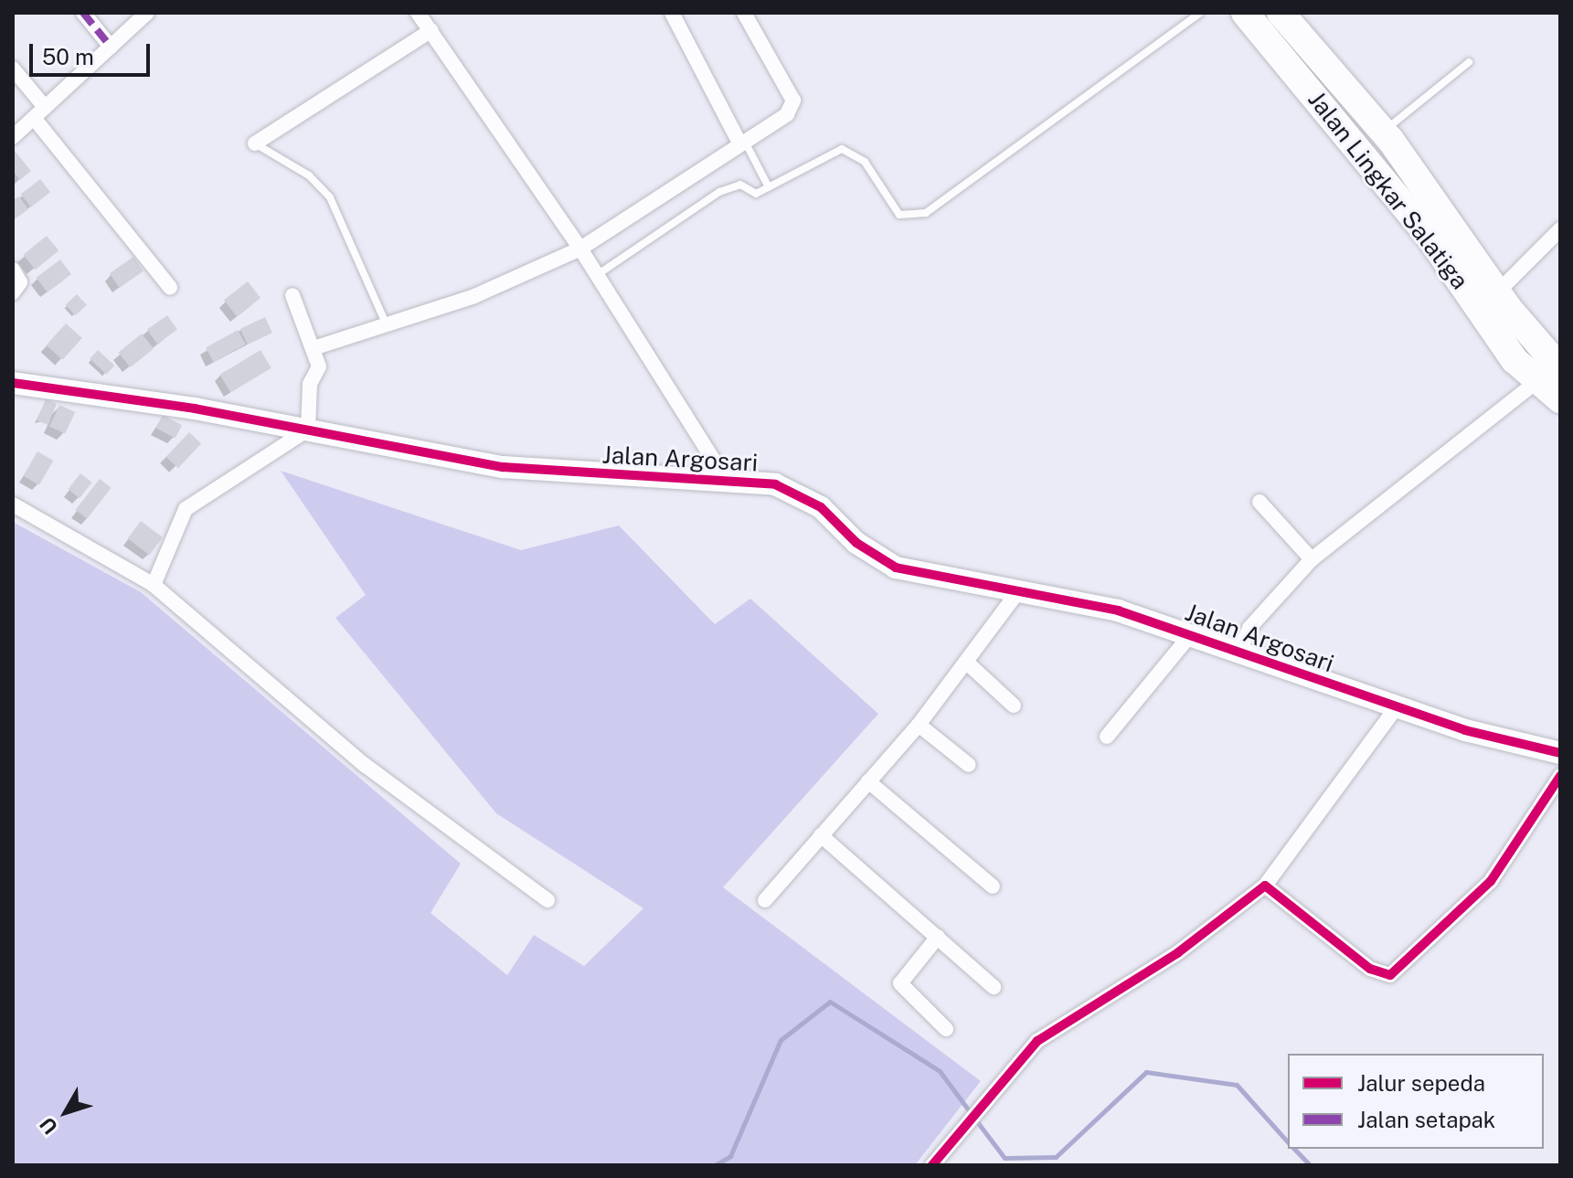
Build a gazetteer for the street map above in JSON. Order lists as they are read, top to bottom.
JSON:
{
  "streets": {
    "highway": ["Jalan Lingkar Salatiga"],
    "street": ["Jalan Argosari"]
  },
  "legend": ["Jalur sepeda", "Jalan setapak"],
  "scale_bar": "50 m",
  "north": "bottom left"
}
